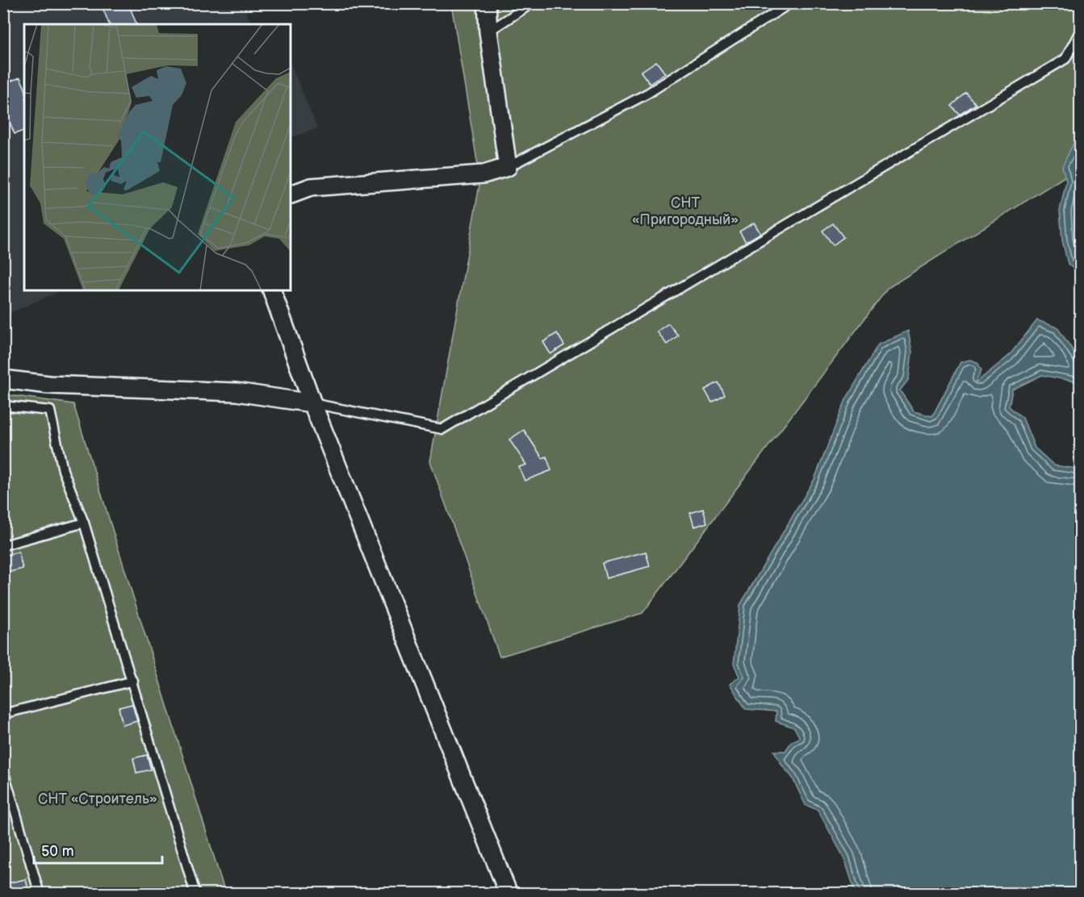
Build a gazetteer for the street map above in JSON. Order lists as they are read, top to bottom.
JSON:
{
  "parks": ["СНТ «Пригородный»", "СНТ «Строитель»"],
  "scale_bar": "50 m"
}
